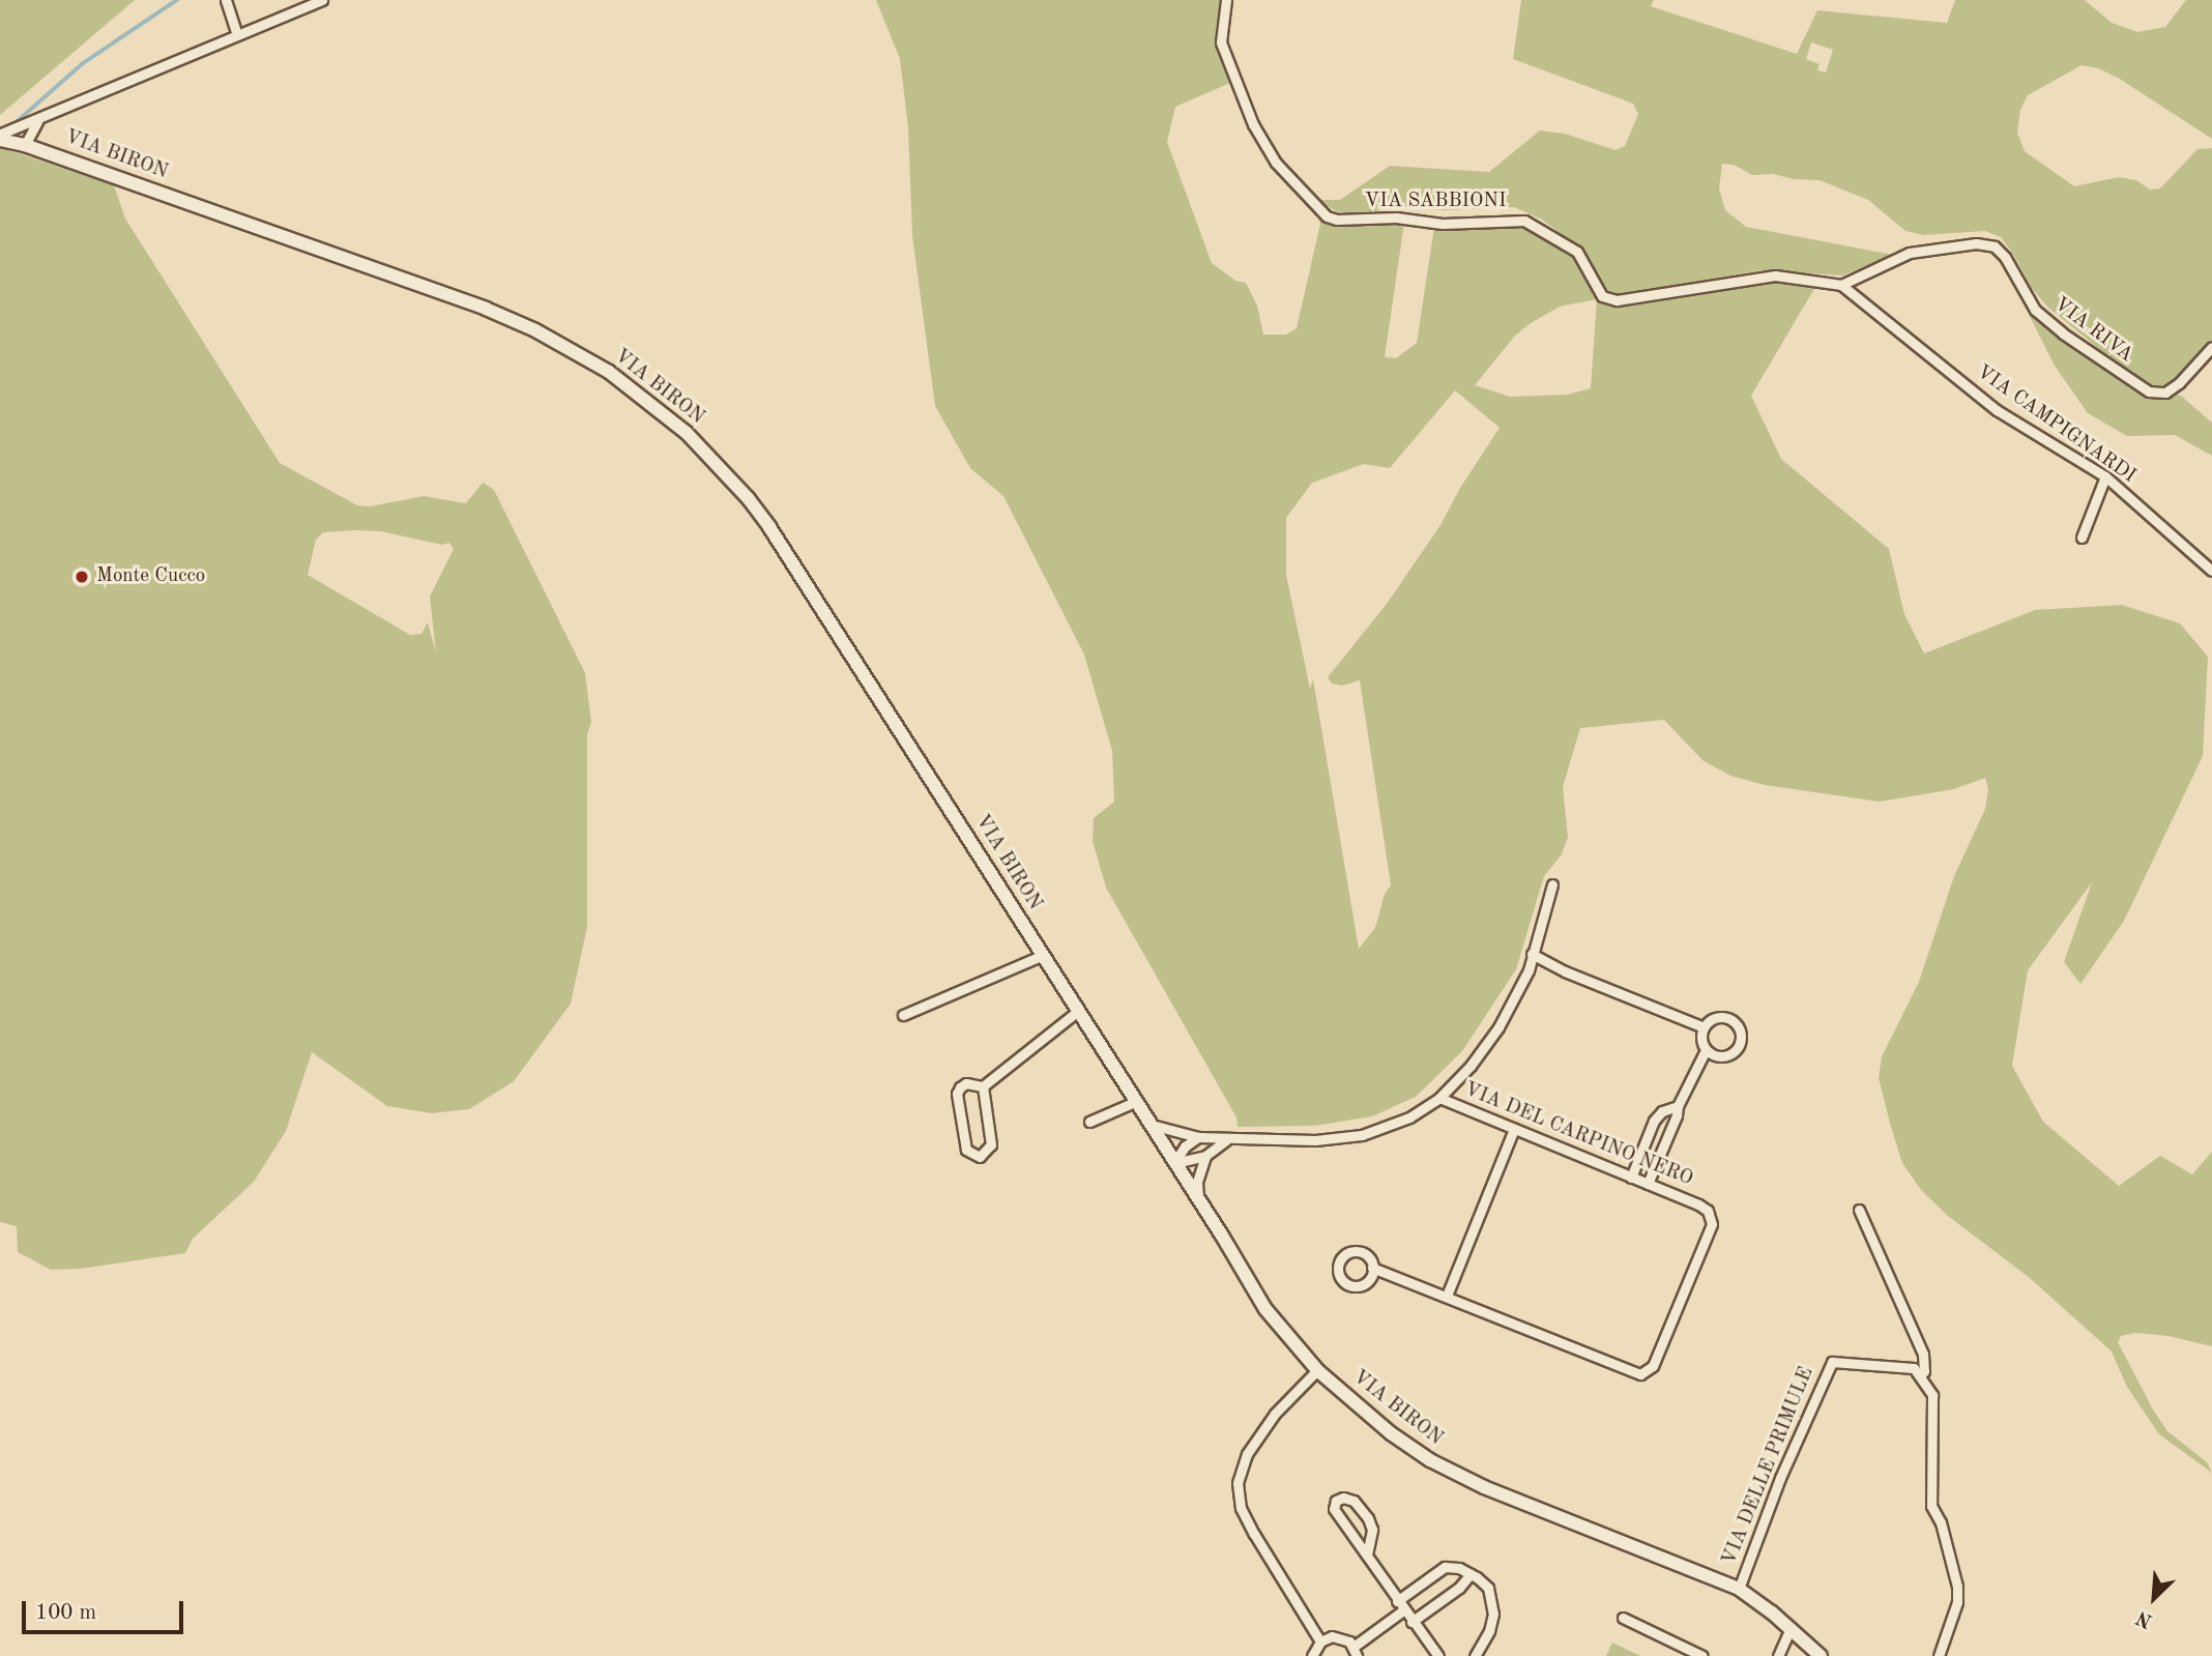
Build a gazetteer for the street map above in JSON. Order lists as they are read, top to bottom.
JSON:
{
  "streets": {
    "street": [
      "VIA BIRON",
      "VIA SABBIONI",
      "VIA RIVA",
      "VIA CAMPIGNARDI",
      "VIA DEL CARPINO NERO",
      "VIA DELLE PRIMULE"
    ]
  },
  "crossings": [
    ["VIA BIRON", "VIA DELLE PRIMULE"],
    ["VIA SABBIONI", "VIA RIVA"],
    ["VIA SABBIONI", "VIA CAMPIGNARDI"],
    ["VIA RIVA", "VIA CAMPIGNARDI"]
  ],
  "places": ["Monte Cucco"],
  "scale_bar": "100 m",
  "north": "bottom left"
}
